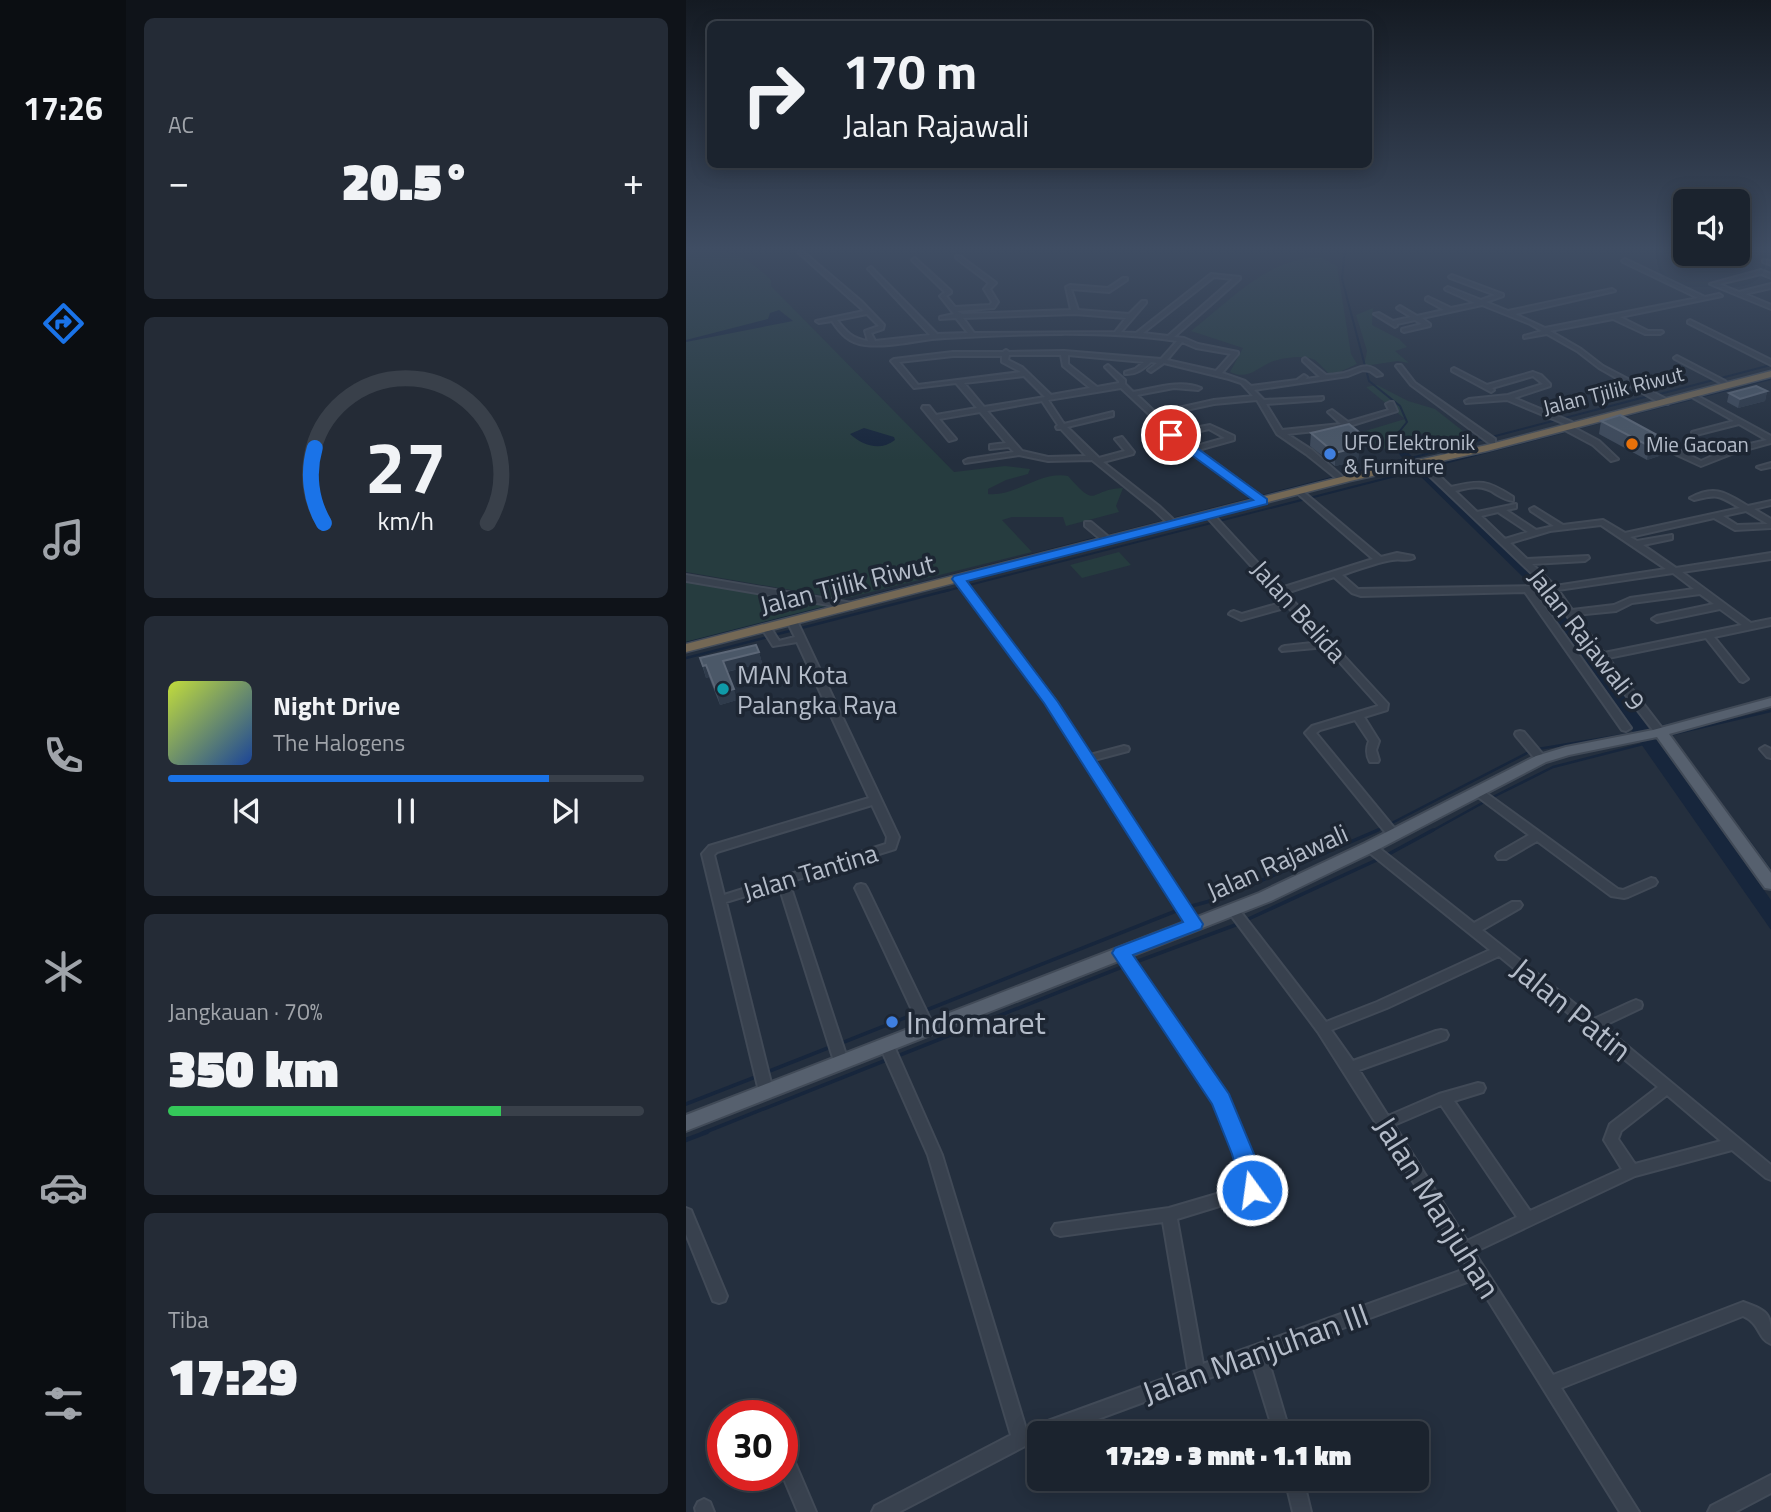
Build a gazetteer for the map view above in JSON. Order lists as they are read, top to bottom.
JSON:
{
  "streets": {
    "highway": ["Jalan Tjilik Riwut"],
    "main road": ["Jalan Rajawali"],
    "street": [
      "Jalan Belida",
      "Jalan Rajawali 9",
      "Jalan Tantina",
      "Jalan Patin",
      "Jalan Manjuhan",
      "Jalan Manjuhan III"
    ]
  },
  "crossings": [
    ["Jalan Tjilik Riwut", "Jalan Belida"],
    ["Jalan Tjilik Riwut", "Jalan Rajawali 9"],
    ["Jalan Tjilik Riwut", "Jalan Tantina"],
    ["Jalan Rajawali 9", "Jalan Rajawali"],
    ["Jalan Rajawali", "Jalan Tantina"],
    ["Jalan Rajawali", "Jalan Patin"],
    ["Jalan Rajawali", "Jalan Manjuhan"],
    ["Jalan Manjuhan", "Jalan Manjuhan III"]
  ],
  "places": [
    "Mie Gacoan",
    "UFO Elektronik & Furniture",
    "MAN Kota Palangka Raya",
    "Indomaret"
  ],
  "page": {
    "tabs": "17:26",
    "tile": [
      "AC",
      ["Jangkauan · 70%", "350 km"],
      ["Tiba", "17:29"]
    ],
    "turn": ["170 m", "Jalan Rajawali"],
    "heat": ["−", "20.5°", "+"],
    "song": ["Night Drive", "The Halogens"],
    "limit": "30",
    "trip": "17:29 · 3 mnt · 1.1 km",
    "gauge": ["27", "km/h"]
  }
}
